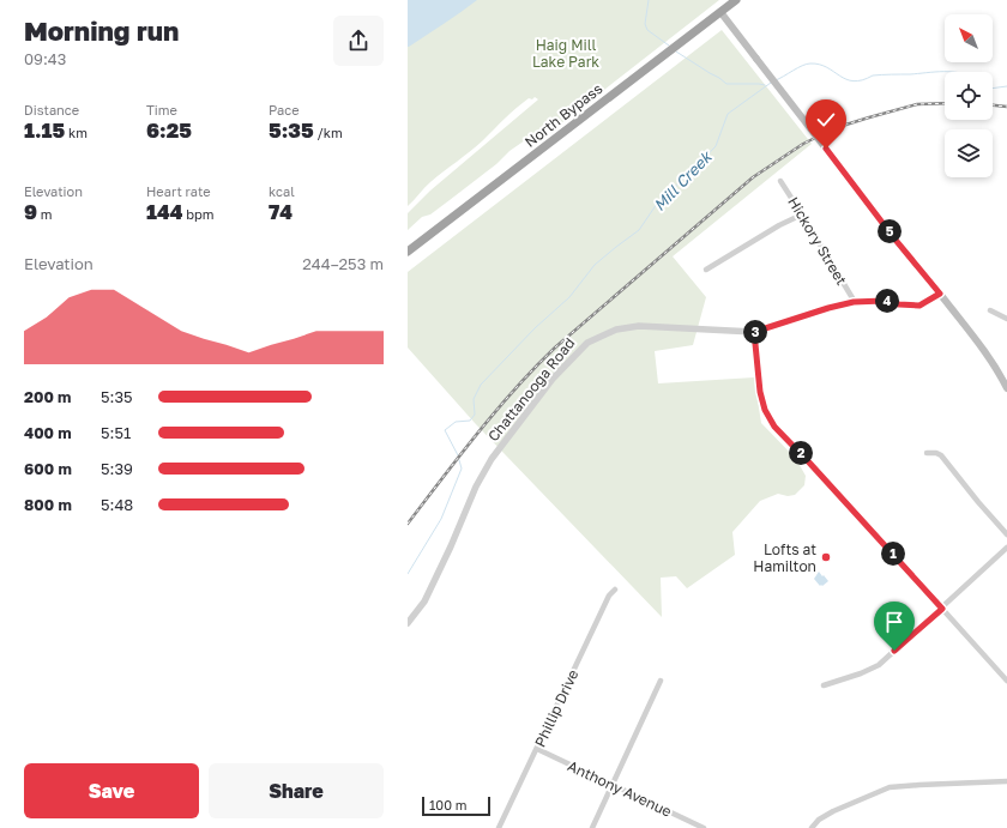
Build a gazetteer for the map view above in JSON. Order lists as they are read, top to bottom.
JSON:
{
  "streets": {
    "highway": ["North Bypass"],
    "street": [
      "Hickory Street",
      "Chattanooga Road",
      "Phillip Drive",
      "Anthony Avenue"
    ]
  },
  "crossings": [
    ["Hickory Street", "Chattanooga Road"],
    ["Phillip Drive", "Anthony Avenue"]
  ],
  "water": ["Mill Creek"],
  "parks": ["Haig Mill Lake Park"],
  "places": ["Lofts at Hamilton"],
  "scale_bar": "100 m",
  "north": "top left",
  "page": {
    "heading": ["Morning run", "09:43"],
    "stats": [
      ["Distance", "1.15 km"],
      ["Time", "6:25"],
      ["Pace", "5:35 /km"],
      ["Elevation", "9 m"],
      ["Heart rate", "144 bpm"],
      ["kcal", "74"]
    ],
    "pins": [
      "5",
      "4",
      "3",
      "2",
      "1"
    ],
    "chart": ["Elevation", "244–253 m"],
    "list": [
      {
        "name": "200 m",
        "note": "5:35"
      },
      {
        "name": "400 m",
        "note": "5:51"
      },
      {
        "name": "600 m",
        "note": "5:39"
      },
      {
        "name": "800 m",
        "note": "5:48"
      }
    ],
    "buttons": ["Save", "Share"],
    "scale": "100 m"
  }
}
